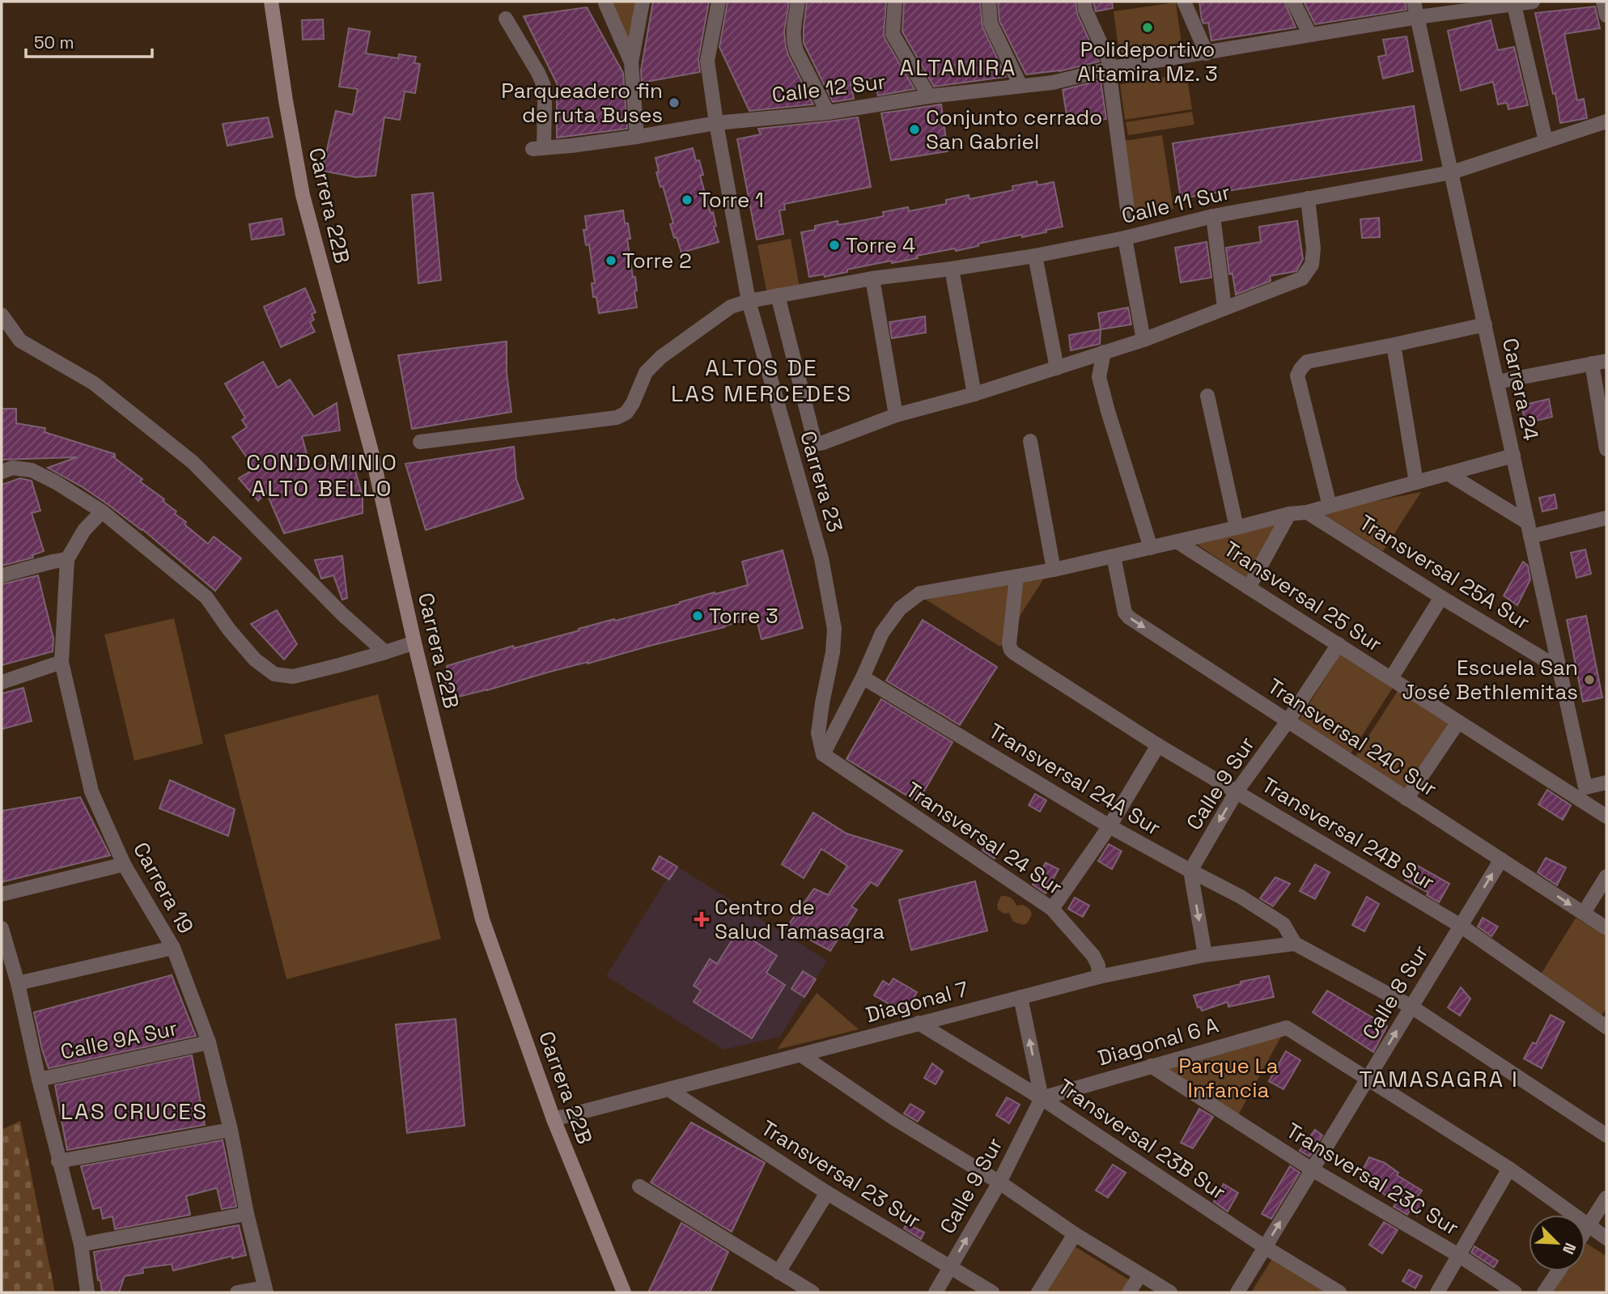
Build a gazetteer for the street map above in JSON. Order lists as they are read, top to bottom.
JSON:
{
  "streets": {
    "street": [
      "Calle 12 Sur",
      "Calle 11 Sur",
      "Carrera 22B",
      "Carrera 24",
      "Carrera 23",
      "Transversal 25A Sur",
      "Transversal 25 Sur",
      "Transversal 24C Sur",
      "Transversal 24A Sur",
      "Calle 9 Sur",
      "Transversal 24B Sur",
      "Transversal 24 Sur",
      "Carrera 19",
      "Calle 8 Sur",
      "Diagonal 7",
      "Calle 9A Sur",
      "Diagonal 6 A",
      "Transversal 23B Sur",
      "Transversal 23 Sur",
      "Transversal 23C Sur"
    ]
  },
  "crossings": [
    ["Calle 12 Sur", "Carrera 24"],
    ["Calle 12 Sur", "Carrera 23"],
    ["Calle 11 Sur", "Carrera 24"],
    ["Calle 11 Sur", "Carrera 23"],
    ["Carrera 22B", "Diagonal 7"],
    ["Carrera 24", "Transversal 25A Sur"],
    ["Carrera 23", "Transversal 24 Sur"],
    ["Transversal 25 Sur", "Calle 9 Sur"],
    ["Transversal 24C Sur", "Calle 9 Sur"],
    ["Transversal 24C Sur", "Calle 8 Sur"],
    ["Transversal 24A Sur", "Calle 9 Sur"],
    ["Transversal 24A Sur", "Calle 8 Sur"],
    ["Transversal 24A Sur", "Diagonal 7"],
    ["Calle 9 Sur", "Transversal 24B Sur"],
    ["Calle 9 Sur", "Diagonal 6 A"],
    ["Calle 9 Sur", "Transversal 23B Sur"],
    ["Calle 9 Sur", "Transversal 23 Sur"],
    ["Transversal 24B Sur", "Calle 8 Sur"],
    ["Transversal 24 Sur", "Diagonal 7"],
    ["Carrera 19", "Calle 9A Sur"],
    ["Calle 8 Sur", "Diagonal 6 A"],
    ["Calle 8 Sur", "Transversal 23B Sur"],
    ["Calle 8 Sur", "Transversal 23C Sur"],
    ["Diagonal 7", "Transversal 23B Sur"],
    ["Diagonal 7", "Transversal 23 Sur"],
    ["Diagonal 6 A", "Transversal 23B Sur"],
    ["Diagonal 6 A", "Transversal 23C Sur"]
  ],
  "one_way": ["Transversal 24C Sur", "Calle 8 Sur"],
  "districts": [
    "ALTAMIRA",
    "ALTOS DE LAS MERCEDES",
    "CONDOMINIO ALTO BELLO",
    "TAMASAGRA I",
    "LAS CRUCES"
  ],
  "parks": ["Parque La Infancia"],
  "places": {
    "other": [
      "Polideportivo Altamira Mz. 3",
      "Parqueadero fin de ruta Buses",
      "Conjunto cerrado San Gabriel",
      "Torre 1",
      "Torre 4",
      "Torre 2",
      "Torre 3",
      "Escuela San José Bethlemitas"
    ],
    "health": ["Centro de Salud Tamasagra"]
  },
  "scale_bar": "50 m",
  "north": "bottom right"
}
